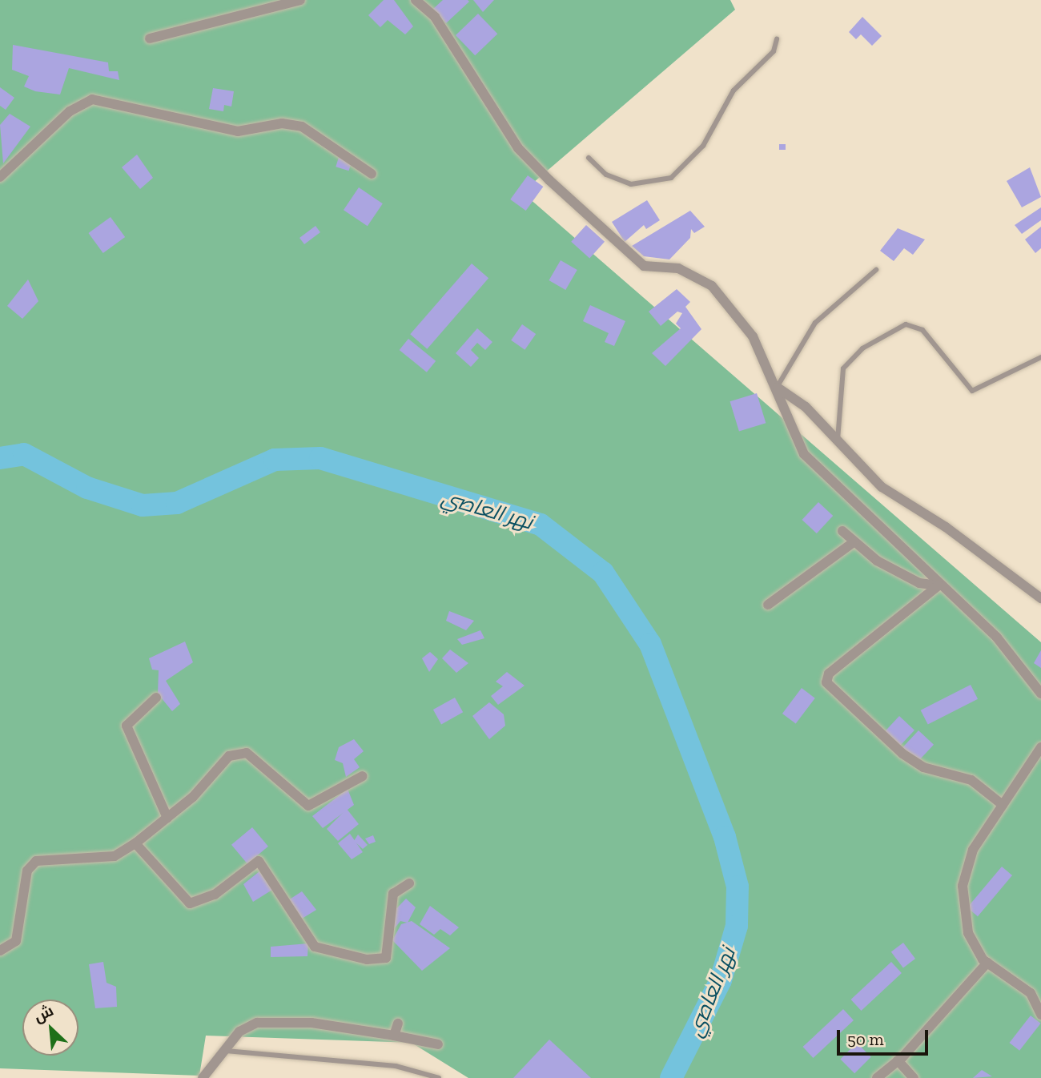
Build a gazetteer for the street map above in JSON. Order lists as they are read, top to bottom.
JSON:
{
  "water": ["نهر العاصي"],
  "scale_bar": "50 m",
  "north": "top left"
}
